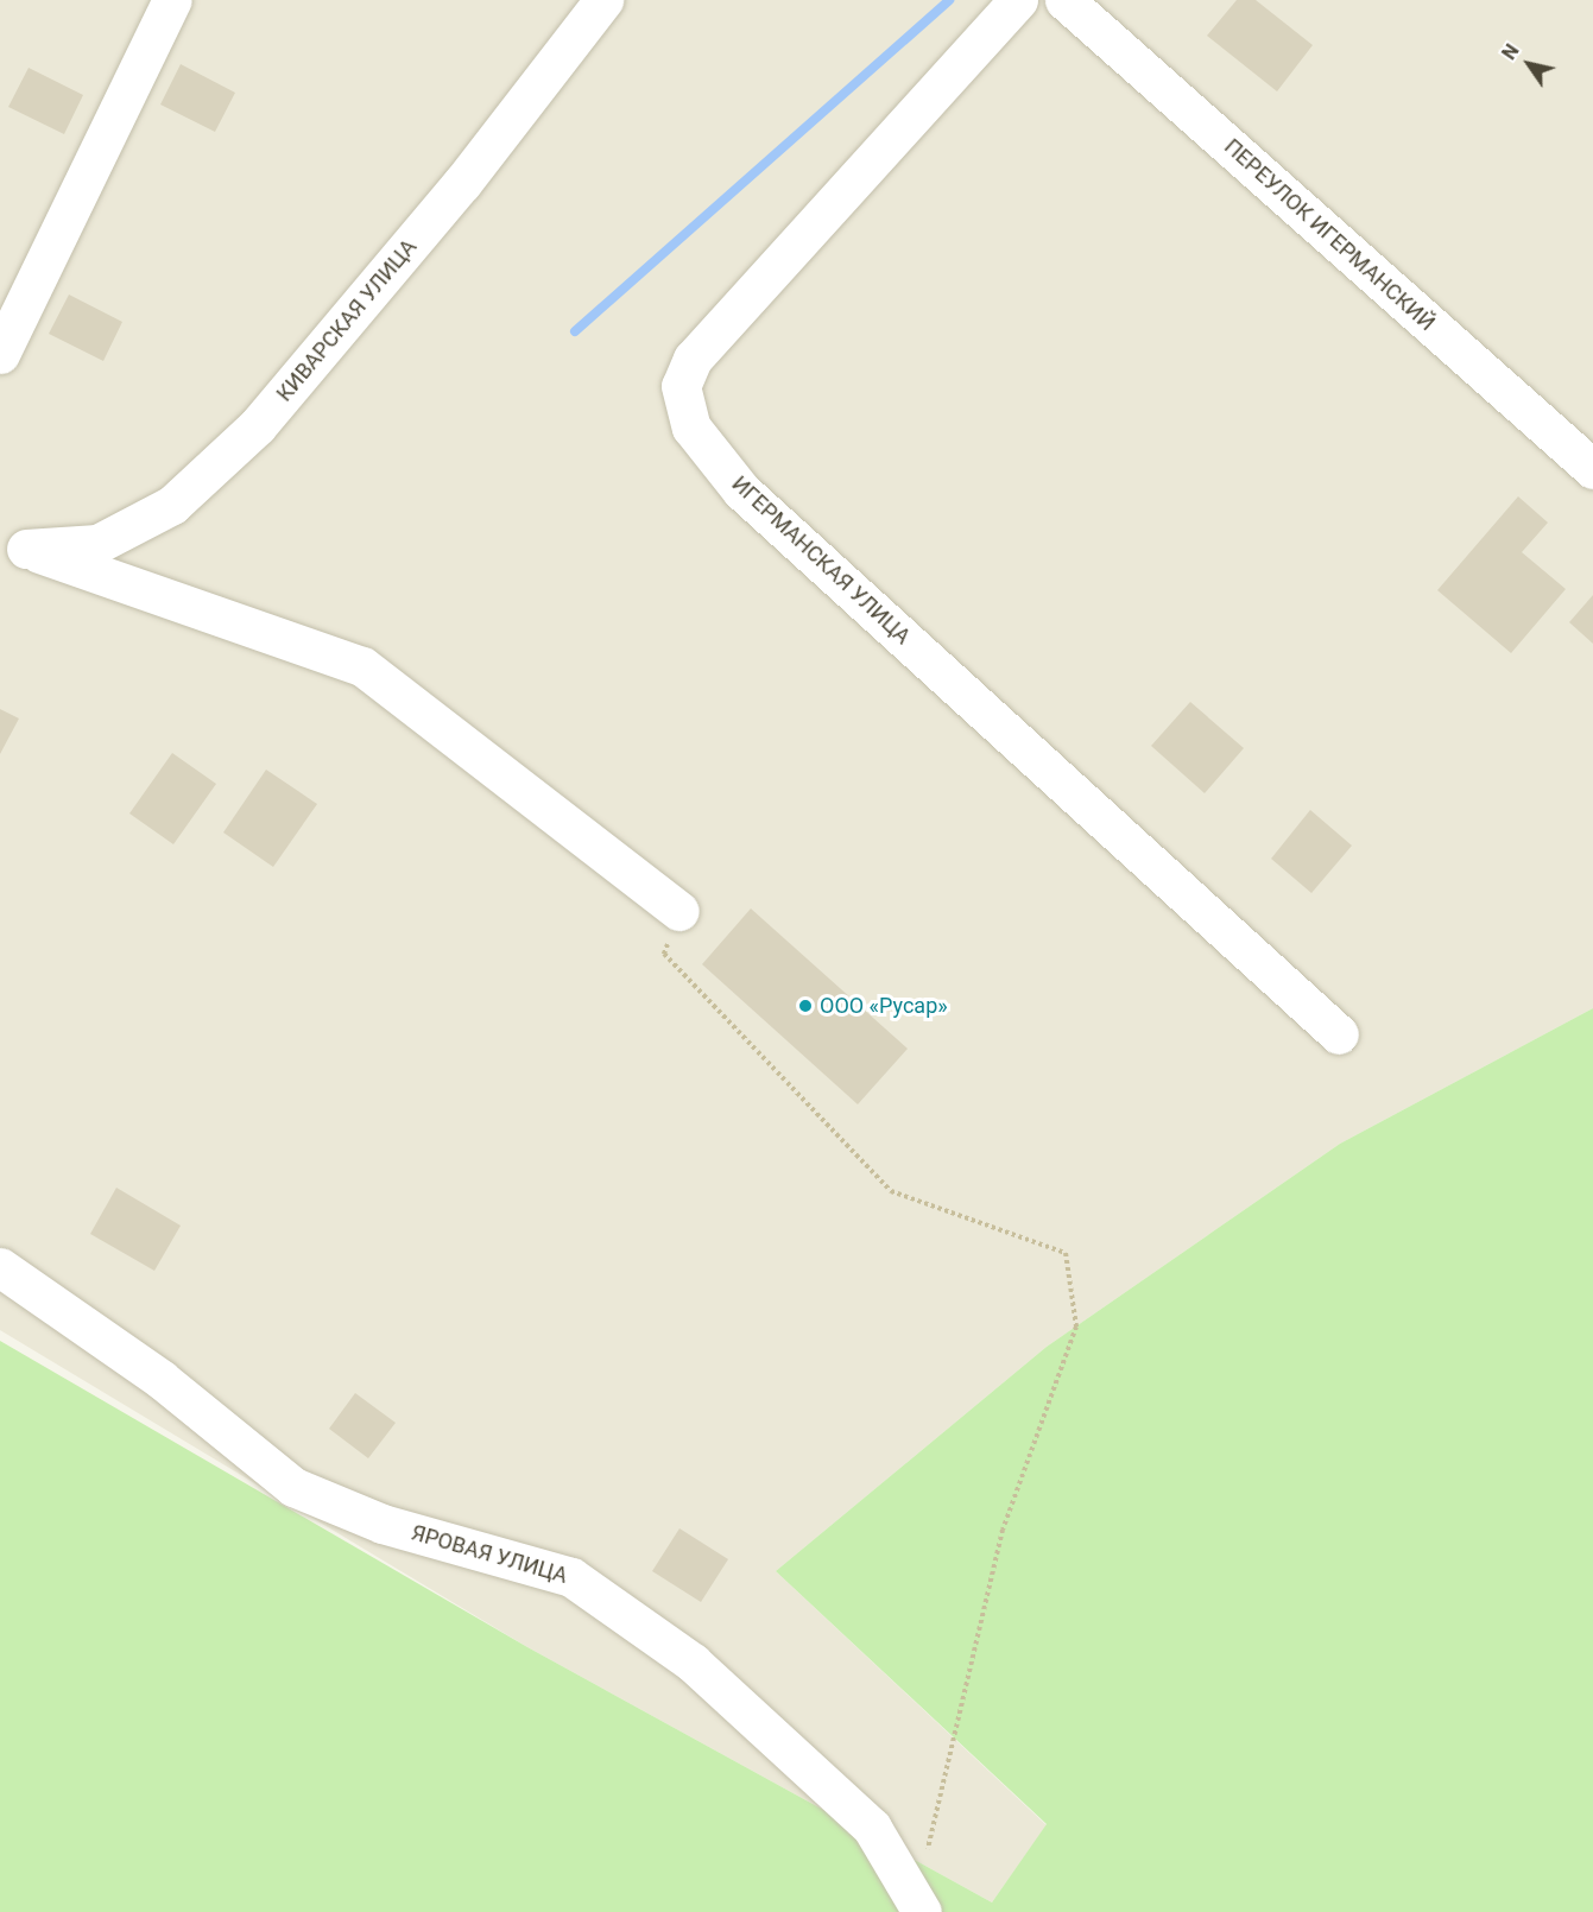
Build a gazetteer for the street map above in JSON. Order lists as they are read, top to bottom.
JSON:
{
  "streets": {
    "street": [
      "ПЕРЕУЛОК ИГЕРМАНСКИЙ",
      "КИВАРСКАЯ УЛИЦА",
      "ИГЕРМАНСКАЯ УЛИЦА",
      "ЯРОВАЯ УЛИЦА"
    ]
  },
  "places": ["ООО «Русар»"],
  "north": "top left"
}
